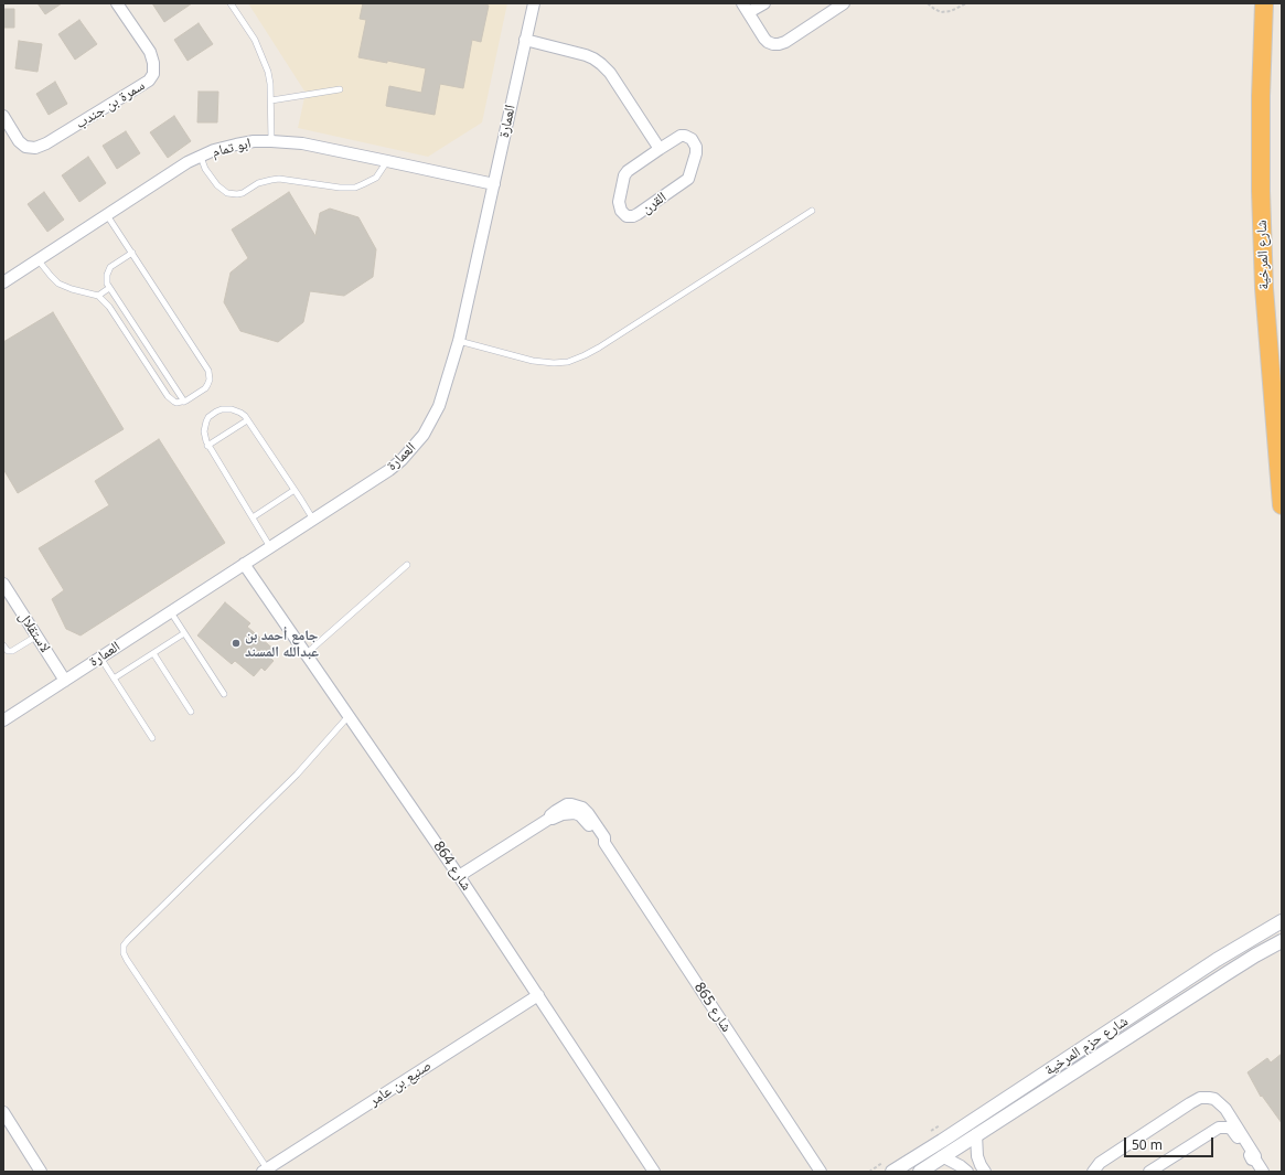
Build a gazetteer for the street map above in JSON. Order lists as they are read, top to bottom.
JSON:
{
  "streets": {
    "highway": ["شارع المرخية"],
    "street": [
      "سمرة بن جندب",
      "العمارة",
      "ابو تمام",
      "القرن",
      "لاستقلال",
      "شارع 864",
      "شارع 865",
      "شارع حزم المرخية",
      "صنيع بن عامر"
    ]
  },
  "crossings": [
    ["العمارة", "ابو تمام"],
    ["العمارة", "لاستقلال"],
    ["العمارة", "شارع 864"],
    ["شارع 864", "شارع 865"],
    ["شارع 864", "صنيع بن عامر"]
  ],
  "places": ["جامع أحمد بن عبدالله المسند"],
  "scale_bar": "50 m"
}
